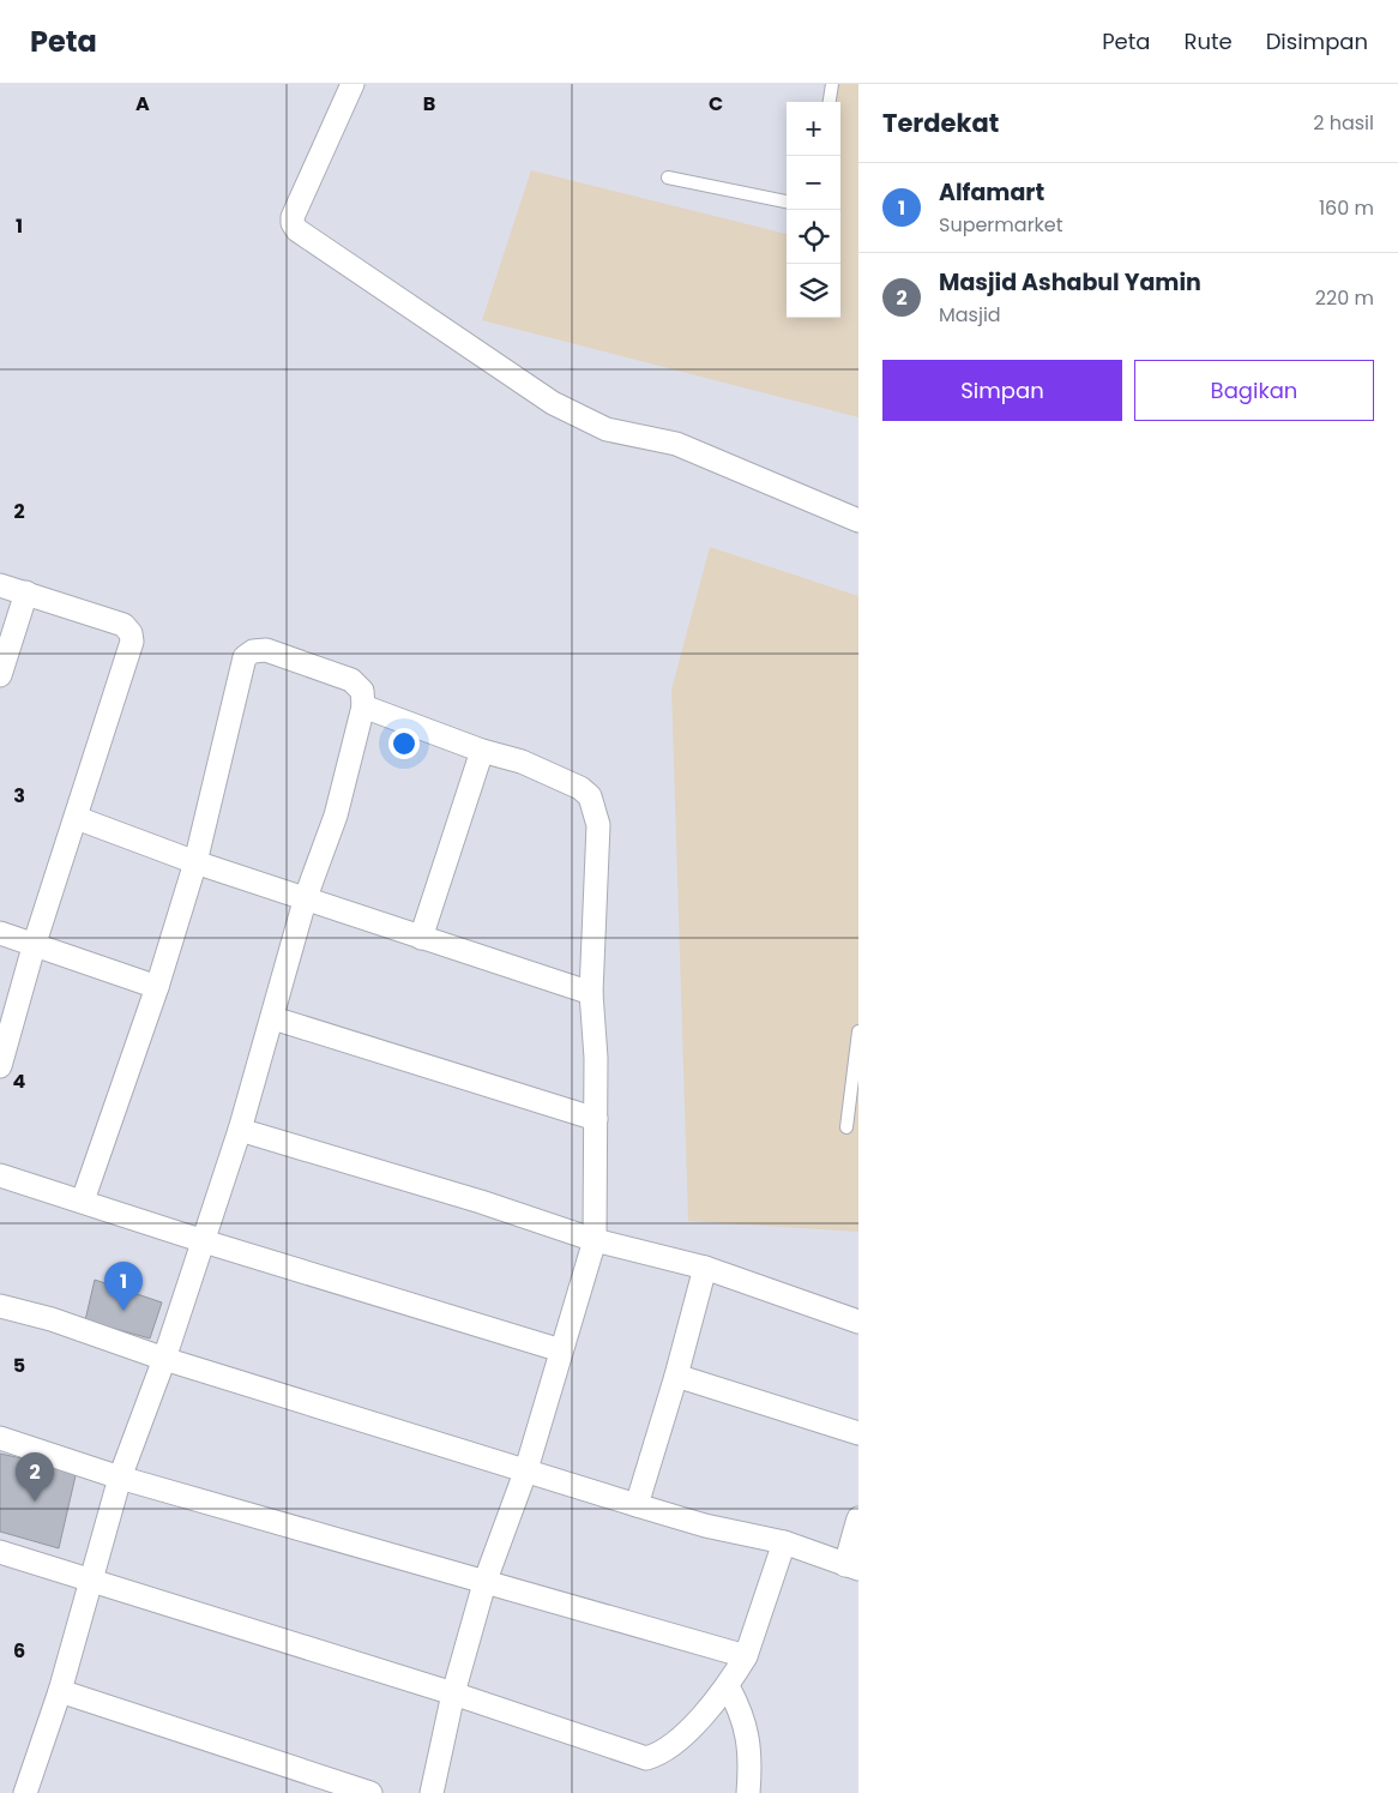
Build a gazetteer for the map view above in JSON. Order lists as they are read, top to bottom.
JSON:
{
  "page": {
    "header": "Peta",
    "nav": ["Peta", "Rute", "Disimpan"],
    "heading": ["Terdekat", "2 hasil"],
    "map_buttons": ["+", "−"],
    "list": [
      {
        "mark": "1",
        "name": "Alfamart",
        "note": "Supermarket",
        "value": "160 m"
      },
      {
        "mark": "2",
        "name": "Masjid Ashabul Yamin",
        "note": "Masjid",
        "value": "220 m"
      }
    ],
    "buttons": ["Simpan", "Bagikan"],
    "pins": ["1", "2"]
  },
  "grid": {
    "columns": ["A", "B", "C"],
    "rows": [
      "1",
      "2",
      "3",
      "4",
      "5",
      "6"
    ]
  }
}
